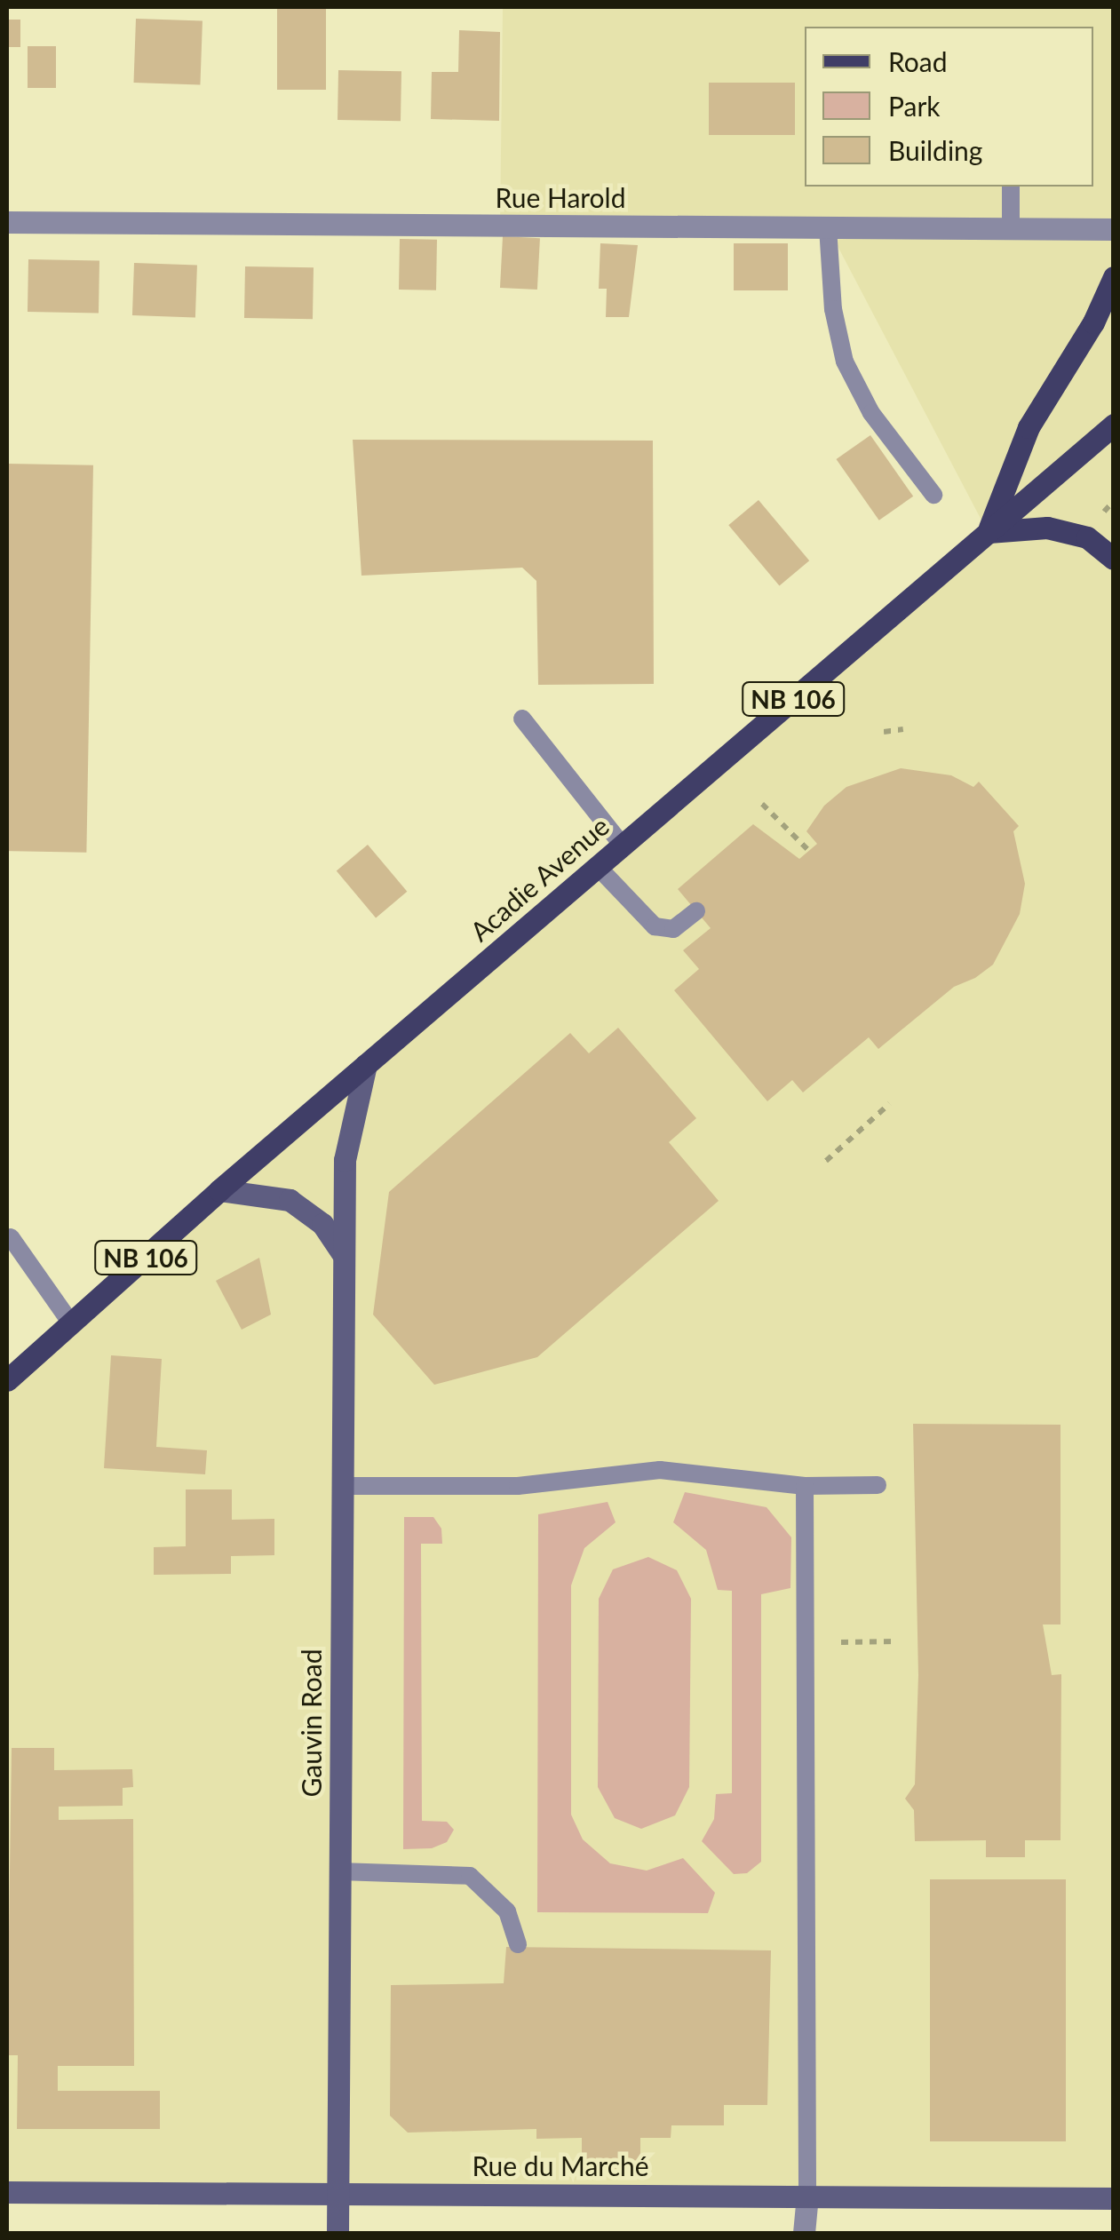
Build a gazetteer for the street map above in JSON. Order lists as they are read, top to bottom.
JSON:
{
  "streets": {
    "main road": ["NB 106", "Acadie Avenue"],
    "street": ["Rue Harold", "Gauvin Road", "Rue du Marché"]
  },
  "crossings": [
    ["Acadie Avenue", "Gauvin Road"],
    ["Gauvin Road", "Rue du Marché"]
  ],
  "legend": ["Road", "Park", "Building"]
}
